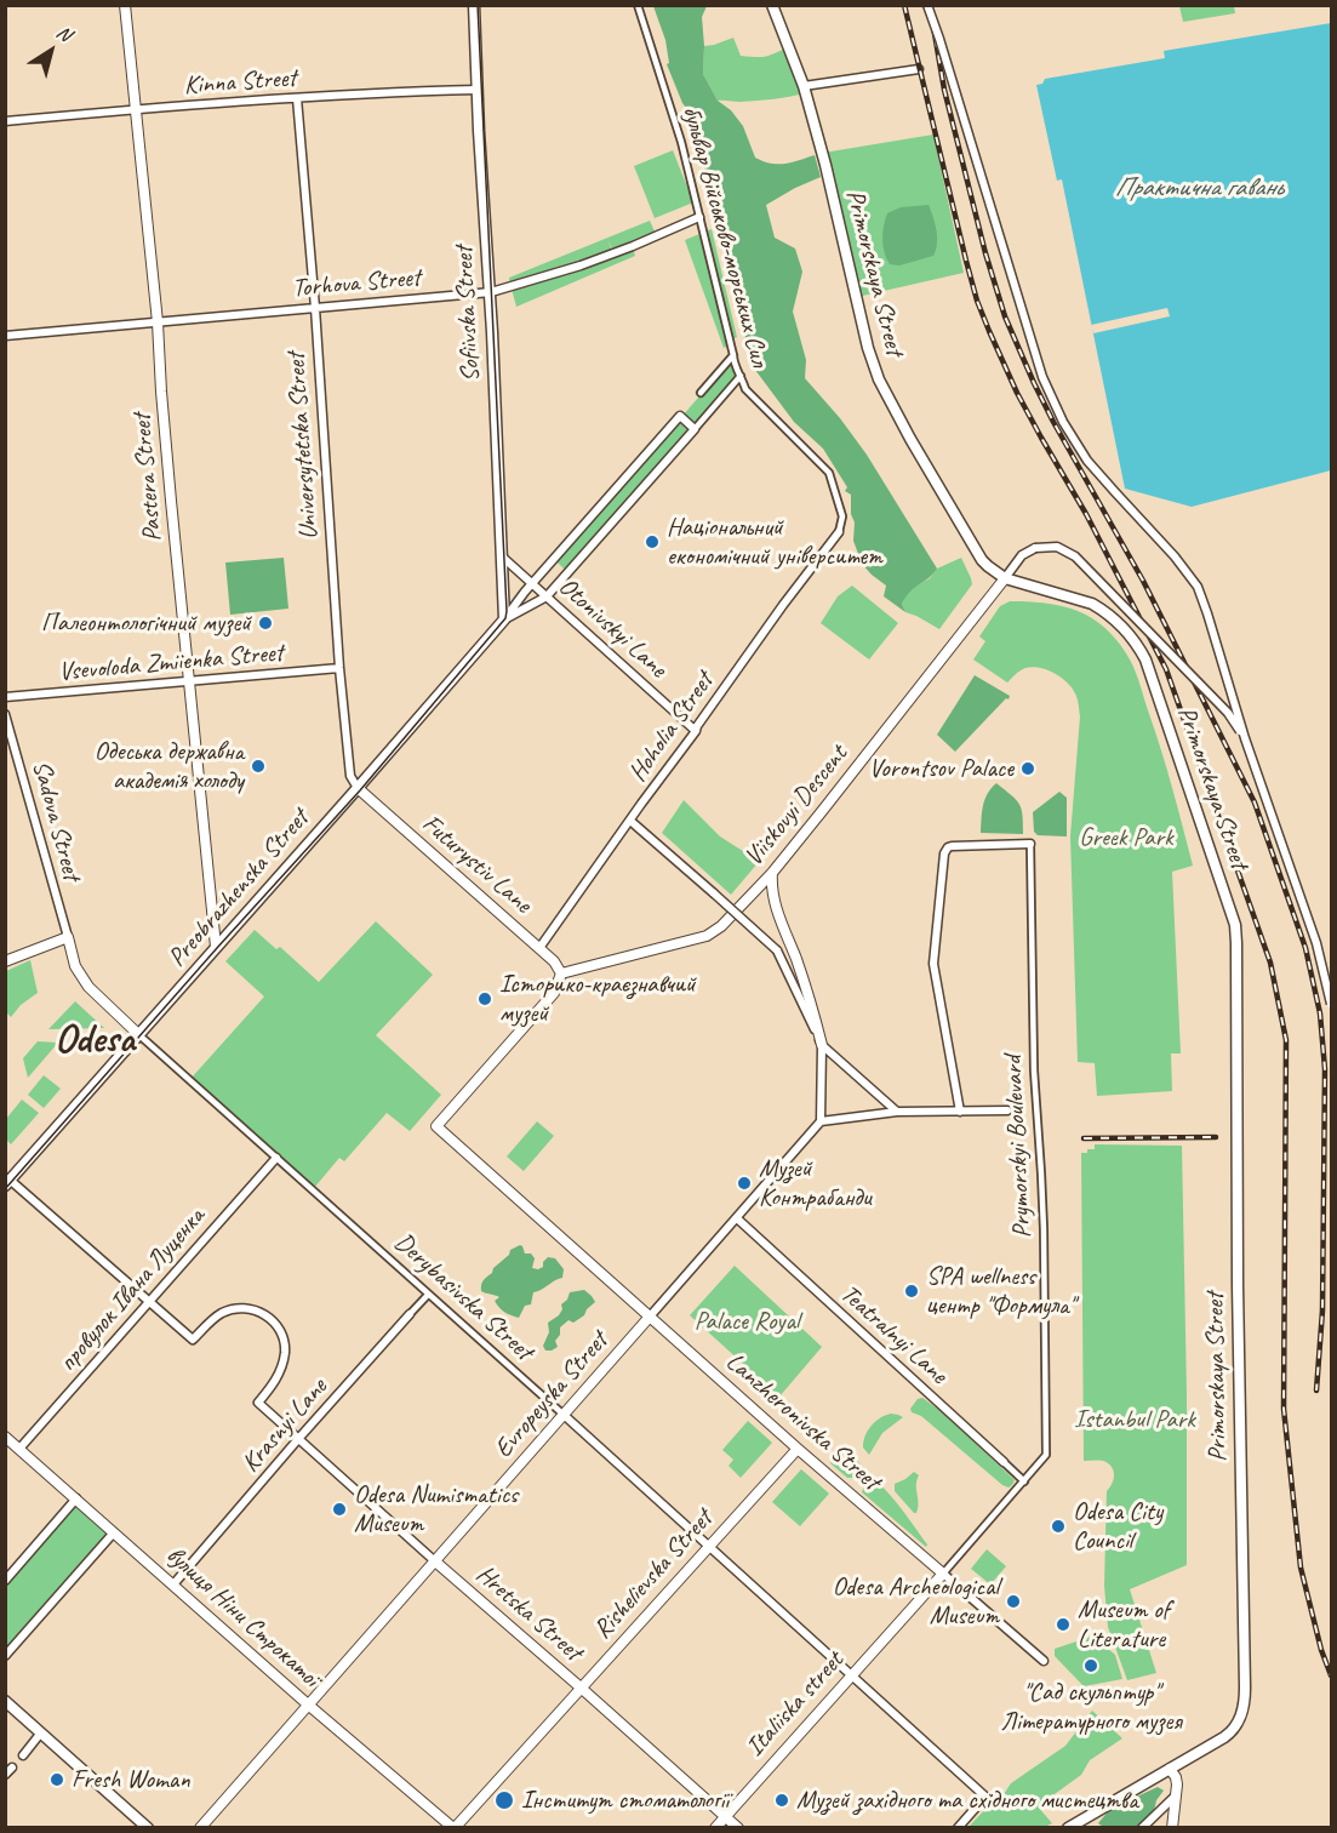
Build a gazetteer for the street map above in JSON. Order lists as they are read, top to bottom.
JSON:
{
  "streets": {
    "main road": ["Primorskaya Street", "Sofiivska Street", "Preobrazhenska Street"],
    "street": [
      "Kinna Street",
      "бульвар Військово-морських Сил",
      "Torhova Street",
      "Universytetska Street",
      "Pastera Street",
      "Otonivskyi Lane",
      "Vsevoloda Zmiienka Street",
      "Hoholia Street",
      "Viiskovyi Descent",
      "Sadova Street",
      "Futurystiv Lane",
      "Prymorskyi Boulevard",
      "провулок Івана Луценка",
      "Derybasivska Street",
      "Teatralnyi Lane",
      "Evropeyska Street",
      "Lanzheronivska Street",
      "Krasnyi Lane",
      "Rishelievska Street",
      "Hretska Street",
      "вулиця Ніни Строкатої",
      "Italiiska street"
    ]
  },
  "crossings": [
    ["Kinna Street", "Sofiivska Street"],
    ["Kinna Street", "Universytetska Street"],
    ["Kinna Street", "Pastera Street"],
    ["бульвар Військово-морських Сил", "Torhova Street"],
    ["бульвар Військово-морських Сил", "Hoholia Street"],
    ["бульвар Військово-морських Сил", "Preobrazhenska Street"],
    ["Primorskaya Street", "Viiskovyi Descent"],
    ["Torhova Street", "Sofiivska Street"],
    ["Torhova Street", "Universytetska Street"],
    ["Torhova Street", "Pastera Street"],
    ["Sofiivska Street", "Otonivskyi Lane"],
    ["Sofiivska Street", "Preobrazhenska Street"],
    ["Universytetska Street", "Vsevoloda Zmiienka Street"],
    ["Universytetska Street", "Futurystiv Lane"],
    ["Universytetska Street", "Preobrazhenska Street"],
    ["Pastera Street", "Vsevoloda Zmiienka Street"],
    ["Pastera Street", "Preobrazhenska Street"],
    ["Otonivskyi Lane", "Hoholia Street"],
    ["Otonivskyi Lane", "Preobrazhenska Street"],
    ["Hoholia Street", "Futurystiv Lane"],
    ["Viiskovyi Descent", "Futurystiv Lane"],
    ["Viiskovyi Descent", "Lanzheronivska Street"],
    ["Futurystiv Lane", "Preobrazhenska Street"],
    ["Futurystiv Lane", "Lanzheronivska Street"],
    ["Preobrazhenska Street", "Derybasivska Street"],
    ["Prymorskyi Boulevard", "Italiiska street"],
    ["провулок Івана Луценка", "Derybasivska Street"],
    ["провулок Івана Луценка", "Hretska Street"],
    ["провулок Івана Луценка", "вулиця Ніни Строкатої"],
    ["Derybasivska Street", "Evropeyska Street"],
    ["Derybasivska Street", "Krasnyi Lane"],
    ["Derybasivska Street", "Rishelievska Street"],
    ["Derybasivska Street", "Italiiska street"],
    ["Teatralnyi Lane", "Evropeyska Street"],
    ["Teatralnyi Lane", "Italiiska street"],
    ["Evropeyska Street", "Lanzheronivska Street"],
    ["Evropeyska Street", "Hretska Street"],
    ["Evropeyska Street", "вулиця Ніни Строкатої"],
    ["Lanzheronivska Street", "Rishelievska Street"],
    ["Lanzheronivska Street", "Italiiska street"],
    ["Krasnyi Lane", "Hretska Street"],
    ["Krasnyi Lane", "вулиця Ніни Строкатої"],
    ["Rishelievska Street", "Hretska Street"],
    ["Rishelievska Street", "вулиця Ніни Строкатої"],
    ["Hretska Street", "Italiiska street"]
  ],
  "districts": ["Odesa"],
  "water": ["Практична гавань"],
  "parks": ["Greek Park", "Palace Royal", "Istanbul Park"],
  "places": [
    "Національний економічний університет",
    "Палеонтологічний музей",
    "Одеська державна академія холоду",
    "Vorontsov Palace",
    "Історико-краєзнавчий музей",
    "Музей Контрабанди",
    "SPA wellness центр \"Формула\"",
    "Odesa Numismatics Museum",
    "Odesa City Council",
    "Odesa Archeological Museum",
    "Museum of Literature",
    "\"Сад скульптур\" Літературного музея",
    "Fresh Woman",
    "Інститут стоматології",
    "Музей західного та східного мистецтва"
  ],
  "north": "top right"
}
